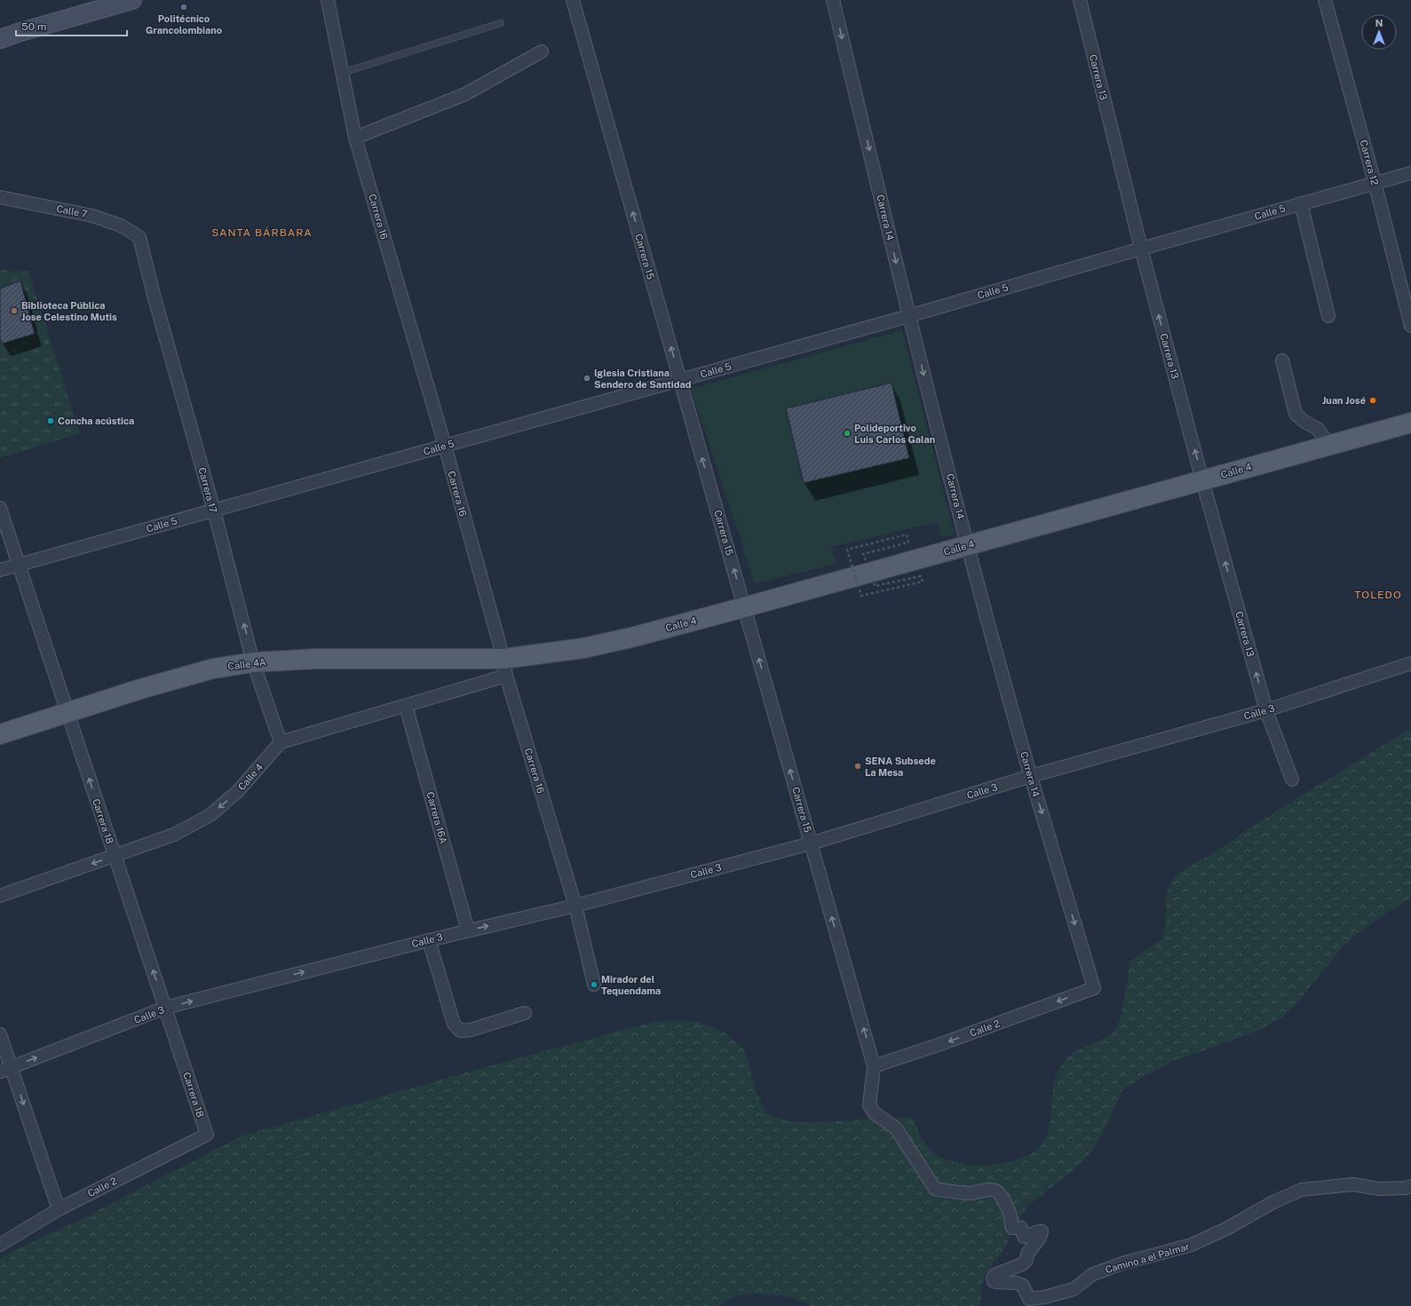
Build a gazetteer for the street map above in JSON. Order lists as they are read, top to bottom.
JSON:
{
  "streets": {
    "main road": ["Calle 4", "Calle 4A"],
    "street": [
      "Carrera 13",
      "Carrera 12",
      "Calle 7",
      "Calle 5",
      "Carrera 16",
      "Carrera 14",
      "Carrera 15",
      "Carrera 17",
      "Calle 3",
      "Carrera 16A",
      "Carrera 18",
      "Calle 2",
      "Camino a el Palmar"
    ]
  },
  "crossings": [
    ["Carrera 13", "Calle 5"],
    ["Carrera 13", "Calle 4"],
    ["Carrera 13", "Calle 3"],
    ["Carrera 12", "Calle 5"],
    ["Calle 7", "Carrera 17"],
    ["Calle 5", "Carrera 16"],
    ["Calle 5", "Carrera 14"],
    ["Calle 5", "Carrera 15"],
    ["Calle 5", "Carrera 17"],
    ["Calle 5", "Carrera 18"],
    ["Carrera 16", "Calle 4"],
    ["Carrera 16", "Calle 4A"],
    ["Carrera 16", "Calle 3"],
    ["Carrera 14", "Calle 4"],
    ["Carrera 14", "Calle 3"],
    ["Carrera 14", "Calle 2"],
    ["Carrera 15", "Calle 4"],
    ["Carrera 15", "Calle 3"],
    ["Carrera 15", "Calle 2"],
    ["Carrera 15", "Camino a el Palmar"],
    ["Calle 4", "Carrera 17"],
    ["Calle 4", "Calle 4A"],
    ["Calle 4", "Carrera 16A"],
    ["Calle 4", "Carrera 18"],
    ["Carrera 17", "Calle 4A"],
    ["Calle 4A", "Carrera 18"],
    ["Calle 3", "Carrera 16A"],
    ["Calle 3", "Carrera 18"],
    ["Carrera 18", "Calle 2"],
    ["Calle 2", "Camino a el Palmar"]
  ],
  "one_way": [
    "Carrera 13",
    "Carrera 14",
    "Carrera 15",
    "Calle 3",
    "Carrera 18",
    "Calle 2"
  ],
  "districts": ["SANTA BÁRBARA", "TOLEDO"],
  "places": [
    "Politécnico Grancolombiano",
    "Biblioteca Pública Jose Celestino Mutis",
    "Iglesia Cristiana Sendero de Santidad",
    "Juan José",
    "Concha acústica",
    "Polideportivo Luis Carlos Galan",
    "SENA Subsede La Mesa",
    "Mirador del Tequendama"
  ],
  "scale_bar": "50 m",
  "north": "top"
}
